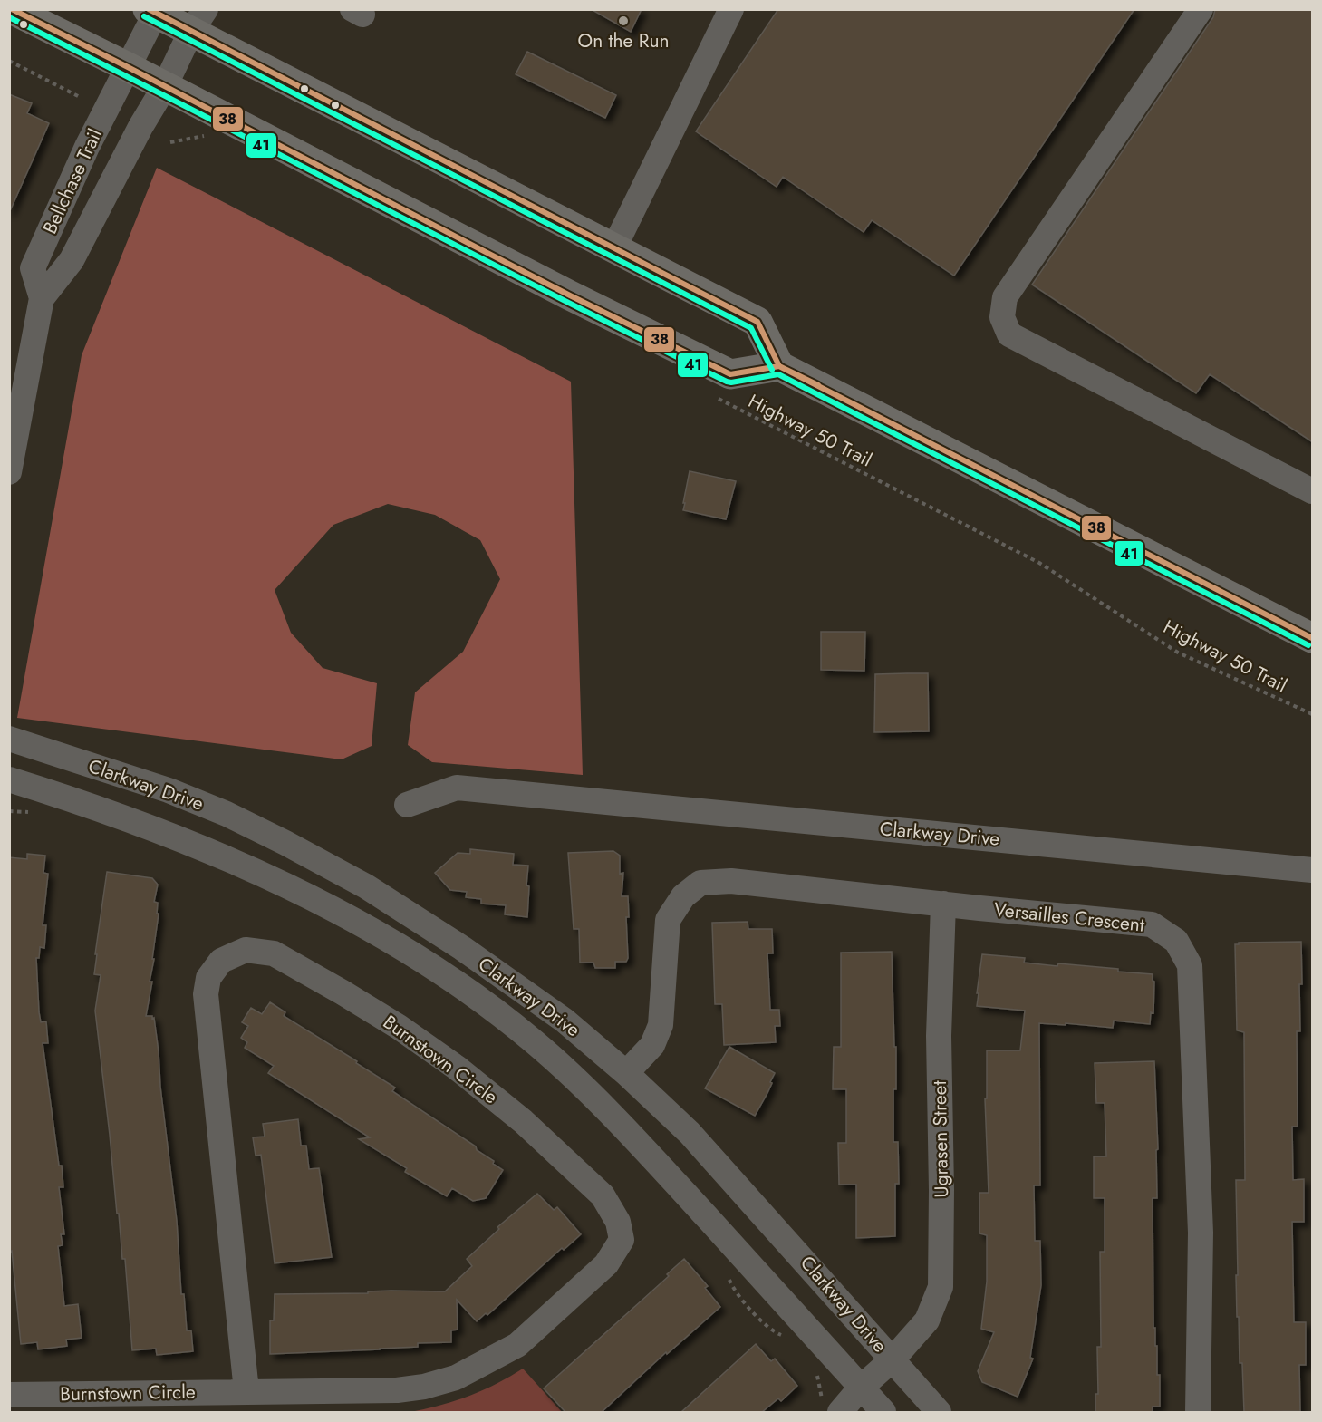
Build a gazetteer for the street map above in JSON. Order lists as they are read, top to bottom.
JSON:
{
  "streets": {
    "street": [
      "Bellchase Trail",
      "Clarkway Drive",
      "Versailles Crescent",
      "Burnstown Circle",
      "Ugrasen Street"
    ],
    "path": ["Highway 50 Trail"]
  },
  "crossings": [
    ["Clarkway Drive", "Versailles Crescent"],
    ["Clarkway Drive", "Ugrasen Street"],
    ["Versailles Crescent", "Ugrasen Street"]
  ],
  "places": ["On the Run"],
  "lines": ["transit line 38", "transit line 41"]
}
